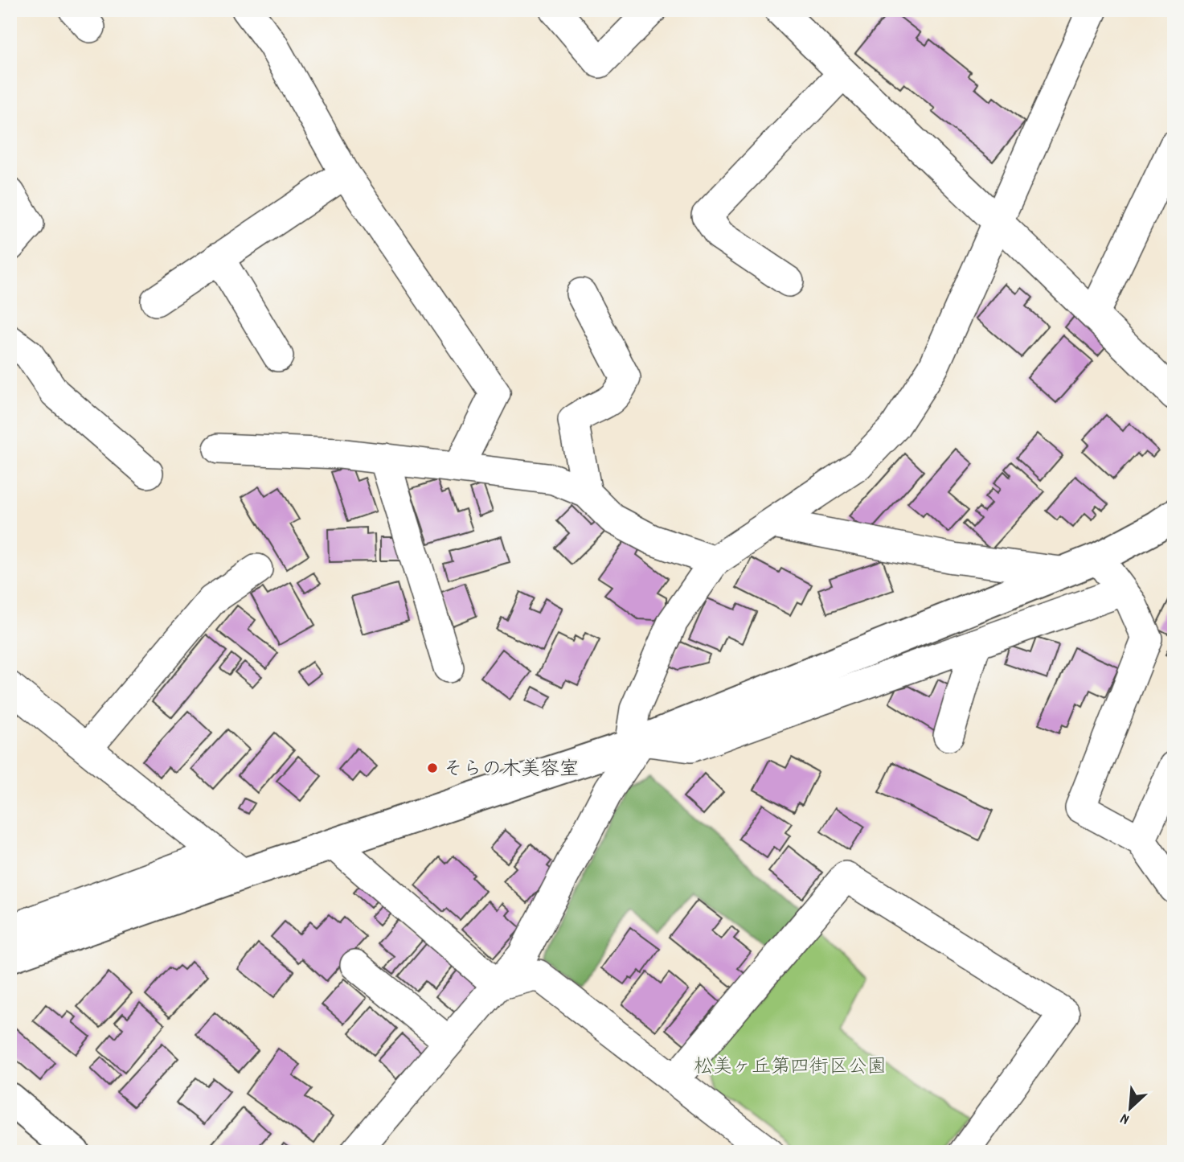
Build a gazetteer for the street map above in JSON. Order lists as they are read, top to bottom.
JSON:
{
  "parks": ["松美ヶ丘第四街区公園"],
  "places": ["そらの木美容室"],
  "north": "bottom left"
}
